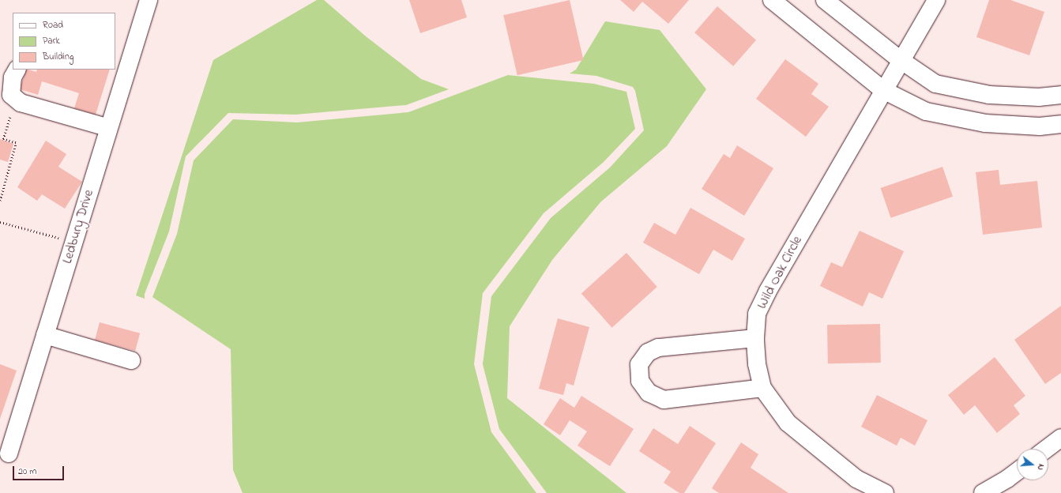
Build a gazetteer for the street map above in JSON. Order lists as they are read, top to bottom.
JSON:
{
  "streets": {
    "street": ["Ledbury Drive", "Wild Oak Circle"]
  },
  "legend": ["Road", "Park", "Building"],
  "scale_bar": "20 m",
  "north": "right"
}
